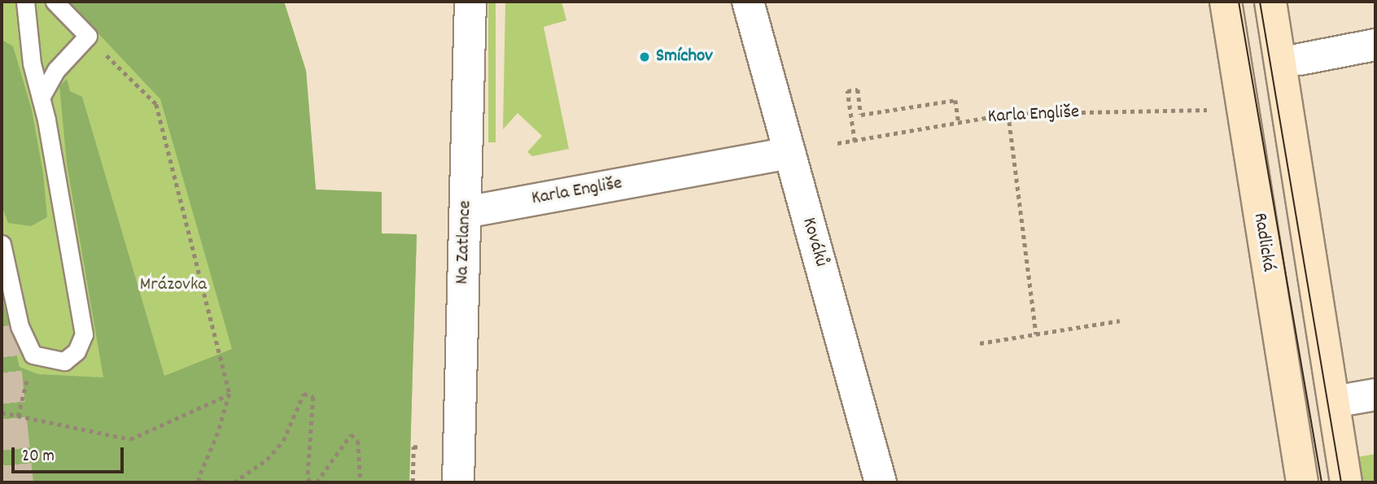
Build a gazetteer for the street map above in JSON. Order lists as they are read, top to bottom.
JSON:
{
  "streets": {
    "main road": ["Radlická"],
    "street": ["Karla Engliše", "Na Zatlance", "Kováků"]
  },
  "crossings": [
    ["Karla Engliše", "Na Zatlance"],
    ["Karla Engliše", "Kováků"]
  ],
  "parks": ["Mrázovka"],
  "places": ["Smíchov"],
  "scale_bar": "20 m"
}
